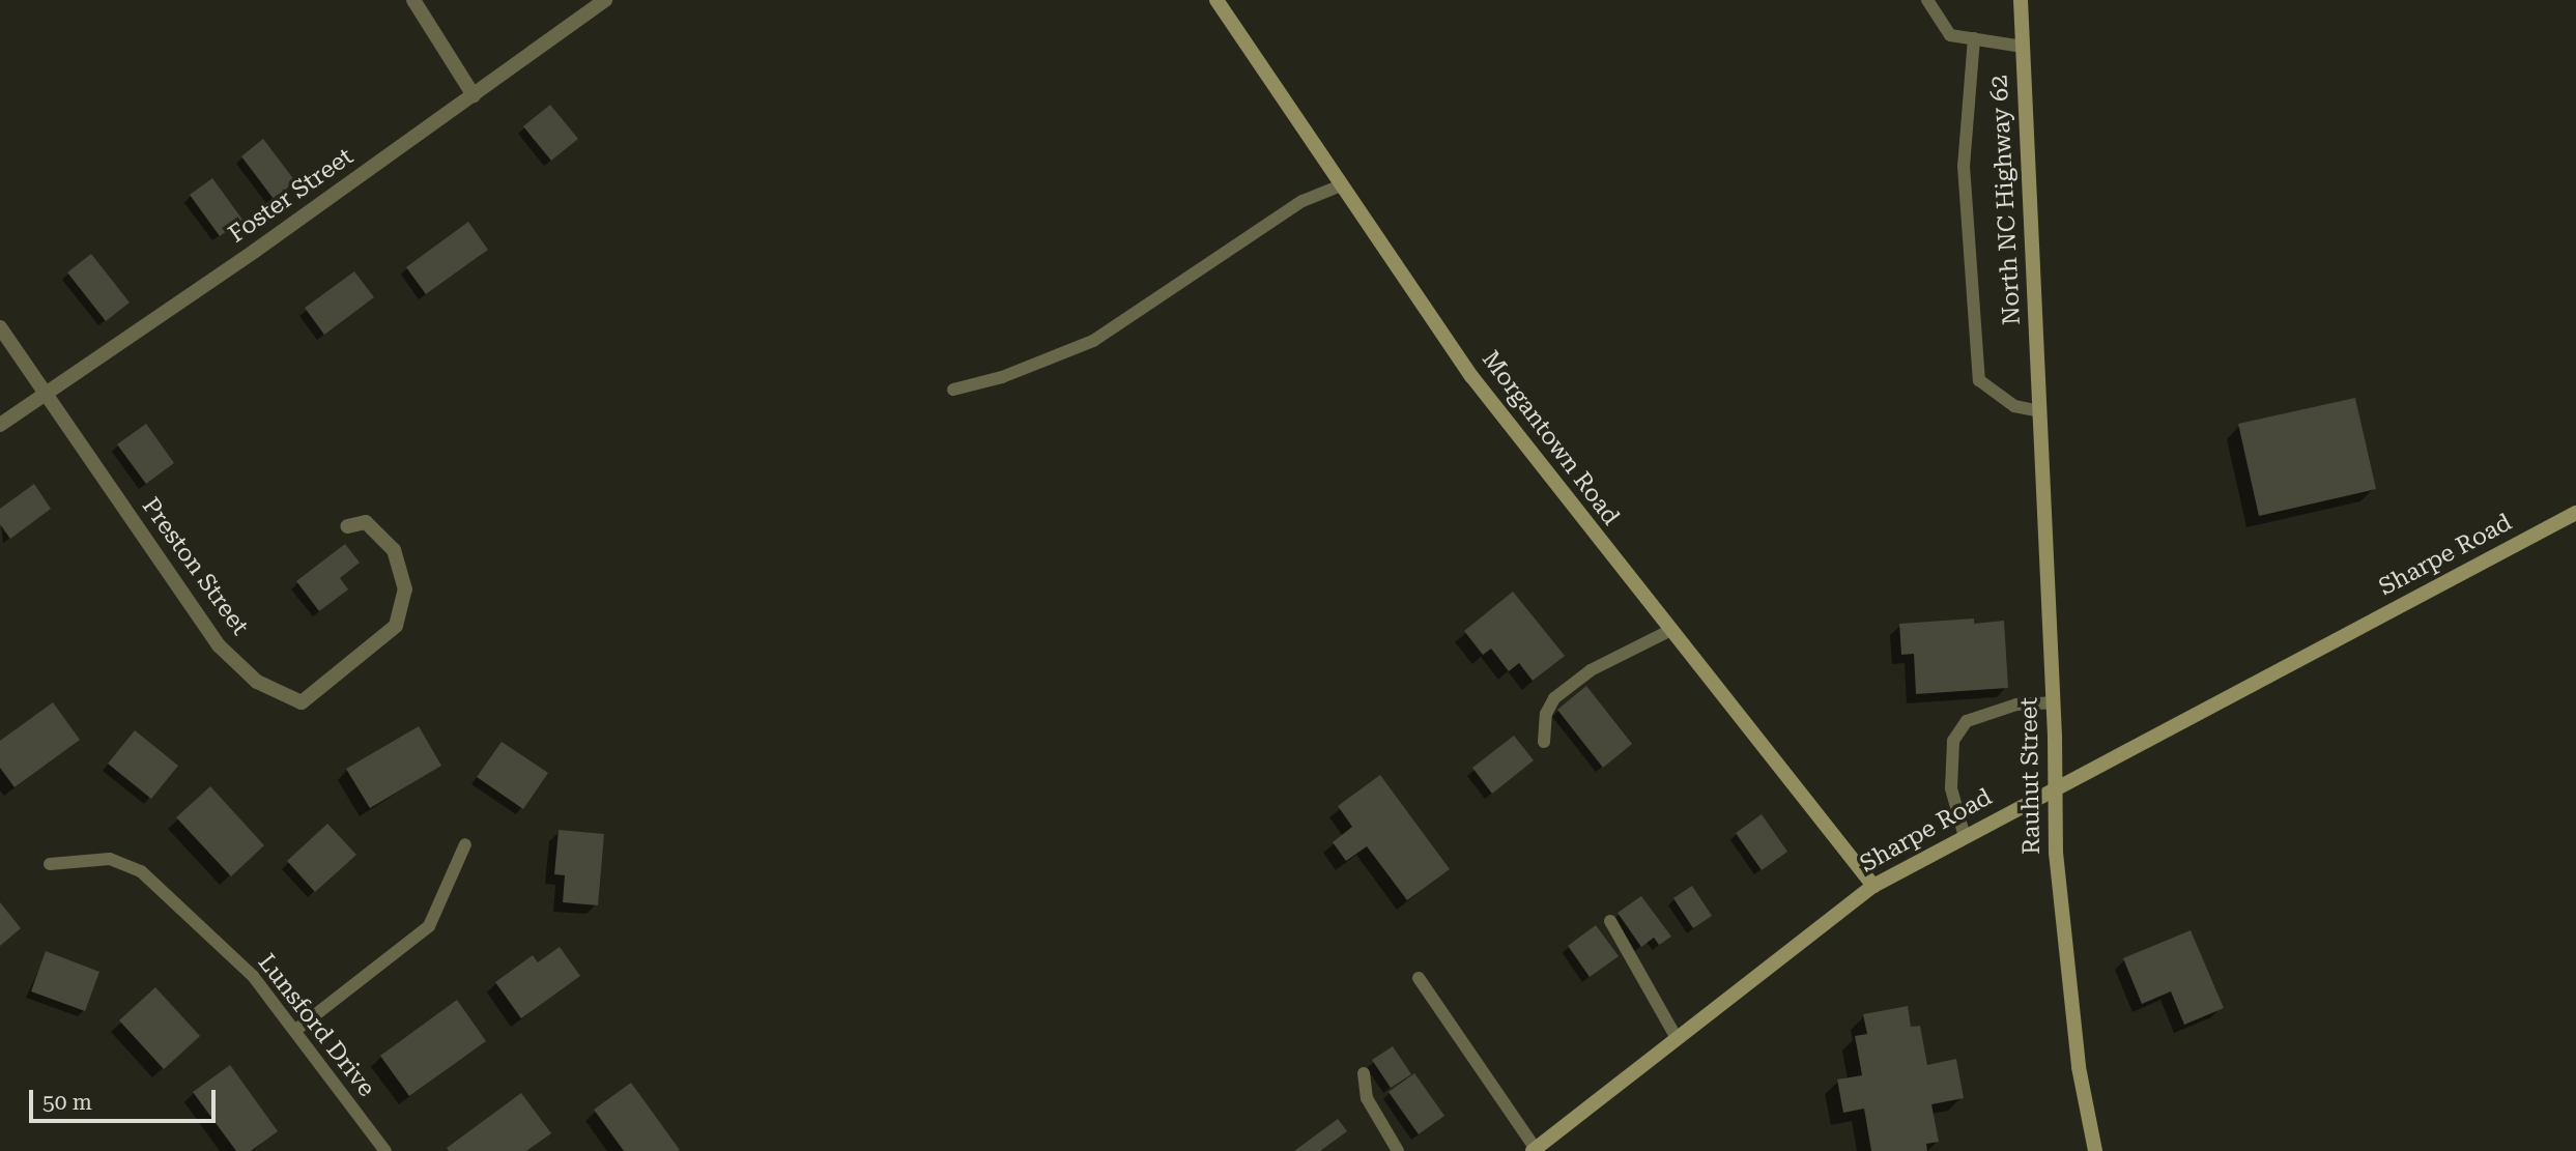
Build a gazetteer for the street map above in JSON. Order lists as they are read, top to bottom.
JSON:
{
  "streets": {
    "street": [
      "Foster Street",
      "North NC Highway 62",
      "Morgantown Road",
      "Sharpe Road",
      "Preston Street",
      "Rauhut Street"
    ],
    "lane": ["Lunsford Drive"]
  },
  "crossings": [
    ["Foster Street", "Preston Street"],
    ["North NC Highway 62", "Rauhut Street"],
    ["Morgantown Road", "Sharpe Road"],
    ["Sharpe Road", "Rauhut Street"]
  ],
  "scale_bar": "50 m"
}
